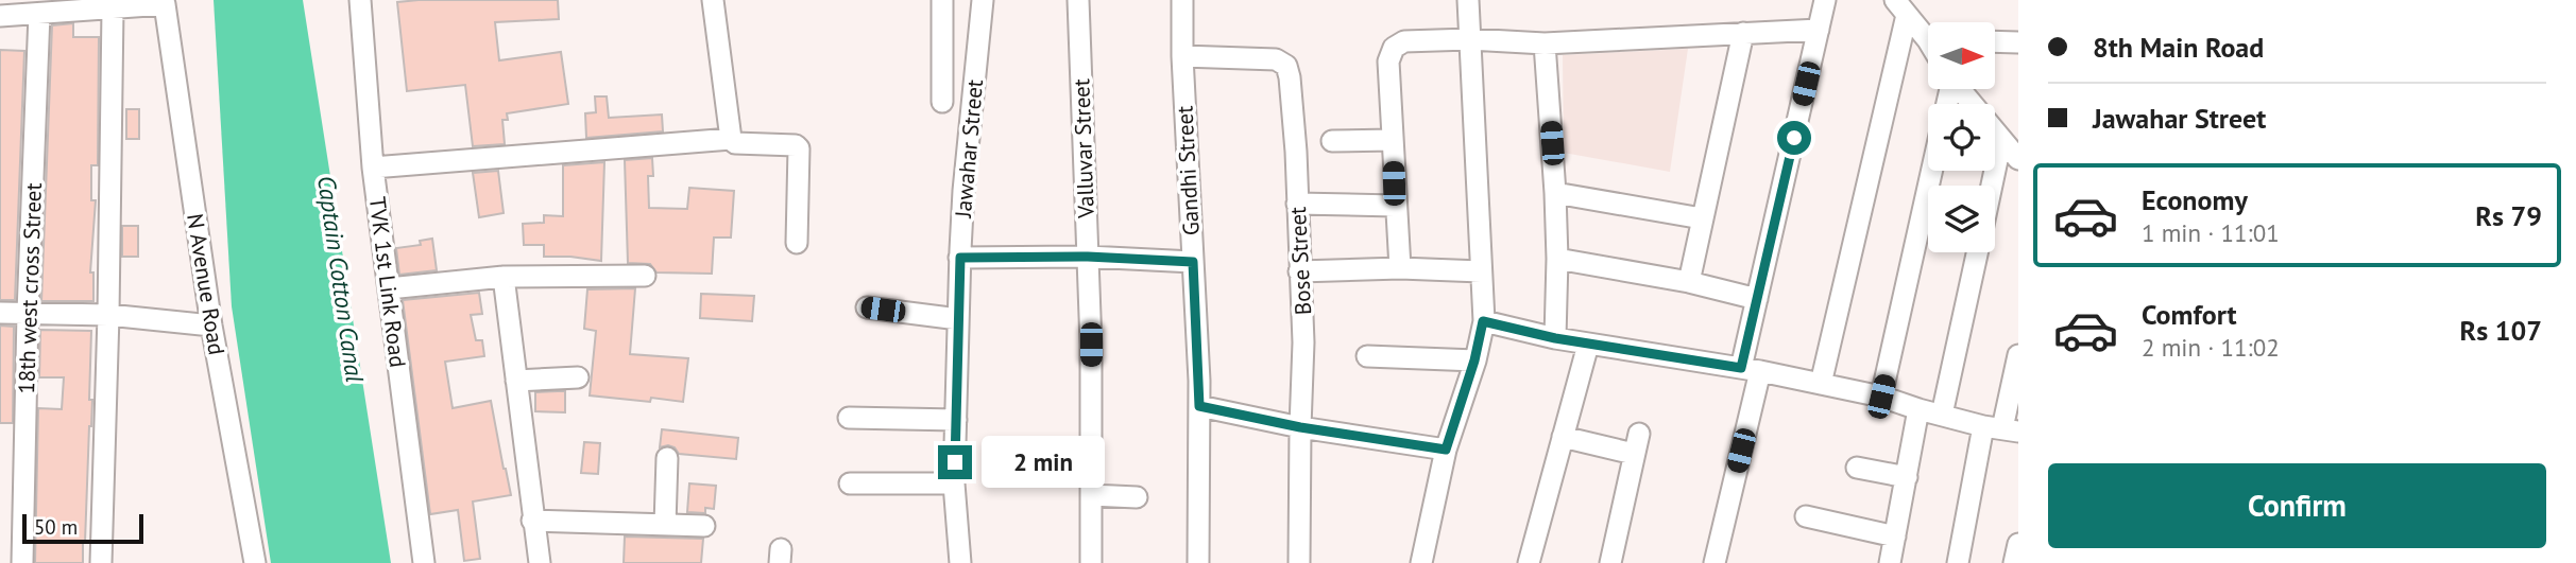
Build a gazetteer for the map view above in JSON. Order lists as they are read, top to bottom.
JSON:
{
  "streets": {
    "street": [
      "Jawahar Street",
      "Valluvar Street",
      "Gandhi Street",
      "Bose Street",
      "TVK 1st Link Road",
      "N Avenue Road",
      "18th west cross Street"
    ]
  },
  "crossings": [
    ["Gandhi Street", "Bose Street"]
  ],
  "water": ["Captain Cotton Canal"],
  "scale_bar": "50 m",
  "north": "right",
  "page": {
    "banner": ["8th Main Road", "Jawahar Street"],
    "list": [
      {
        "name": "Economy",
        "note": "1 min · 11:01",
        "value": "Rs 79"
      },
      {
        "name": "Comfort",
        "note": "2 min · 11:02",
        "value": "Rs 107"
      }
    ],
    "bubble": "2 min",
    "buttons": "Confirm",
    "scale": "50 m"
  }
}
